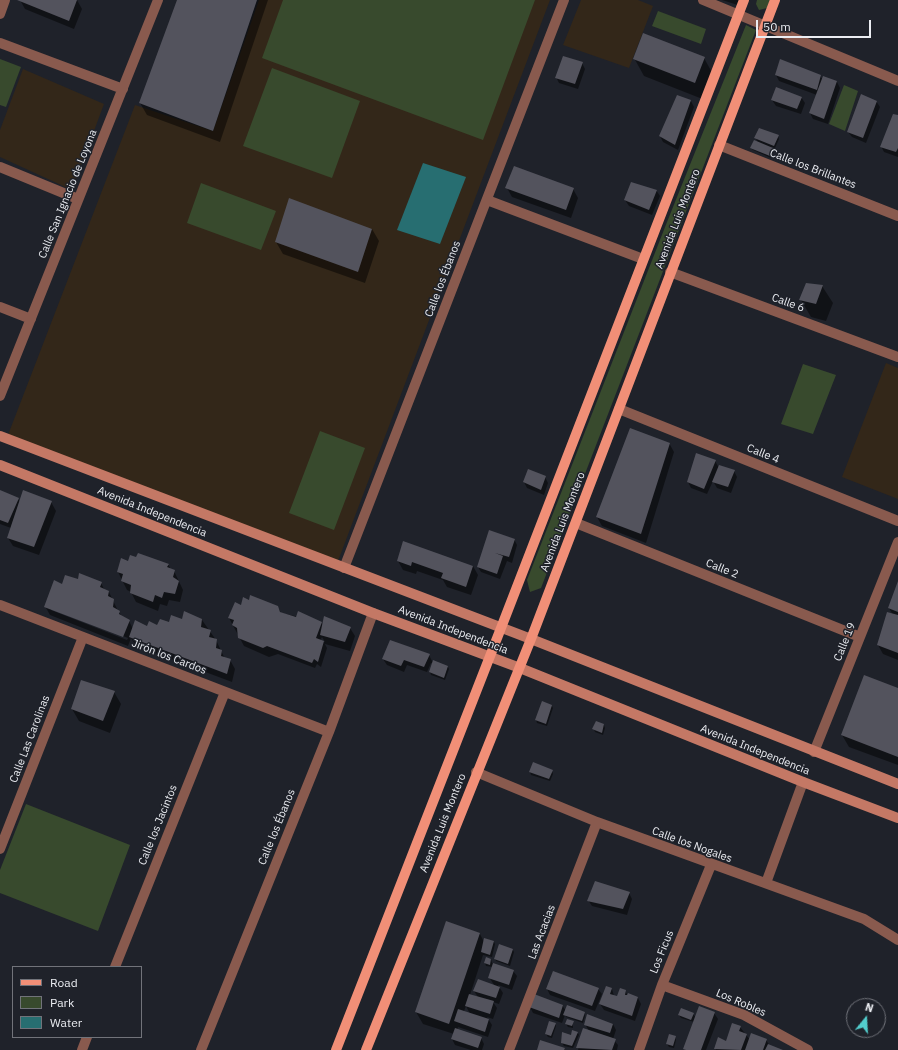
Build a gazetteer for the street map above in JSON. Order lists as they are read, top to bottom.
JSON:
{
  "streets": {
    "main road": ["Avenida Luis Montero", "Avenida Independencia"],
    "street": [
      "Calle los Brillantes",
      "Calle San Ignacio de Loyona",
      "Calle los Ébanos",
      "Calle 6",
      "Calle 4",
      "Calle 2",
      "Calle 19",
      "Jirón los Cardos",
      "Calle Las Carolinas",
      "Calle los Jacintos",
      "Calle los Nogales",
      "Las Acacias",
      "Los Ficus",
      "Los Robles"
    ]
  },
  "crossings": [
    ["Calle los Brillantes", "Avenida Luis Montero"],
    ["Avenida Luis Montero", "Calle 6"],
    ["Avenida Luis Montero", "Calle 4"],
    ["Avenida Luis Montero", "Avenida Independencia"],
    ["Avenida Luis Montero", "Calle 2"],
    ["Avenida Luis Montero", "Calle los Nogales"],
    ["Calle los Ébanos", "Avenida Independencia"],
    ["Calle los Ébanos", "Jirón los Cardos"],
    ["Avenida Independencia", "Calle 19"],
    ["Calle 2", "Calle 19"],
    ["Jirón los Cardos", "Calle Las Carolinas"],
    ["Jirón los Cardos", "Calle los Jacintos"],
    ["Calle los Nogales", "Las Acacias"],
    ["Calle los Nogales", "Los Ficus"],
    ["Los Ficus", "Los Robles"]
  ],
  "legend": ["Road", "Park", "Water"],
  "scale_bar": "50 m",
  "north": "top"
}
